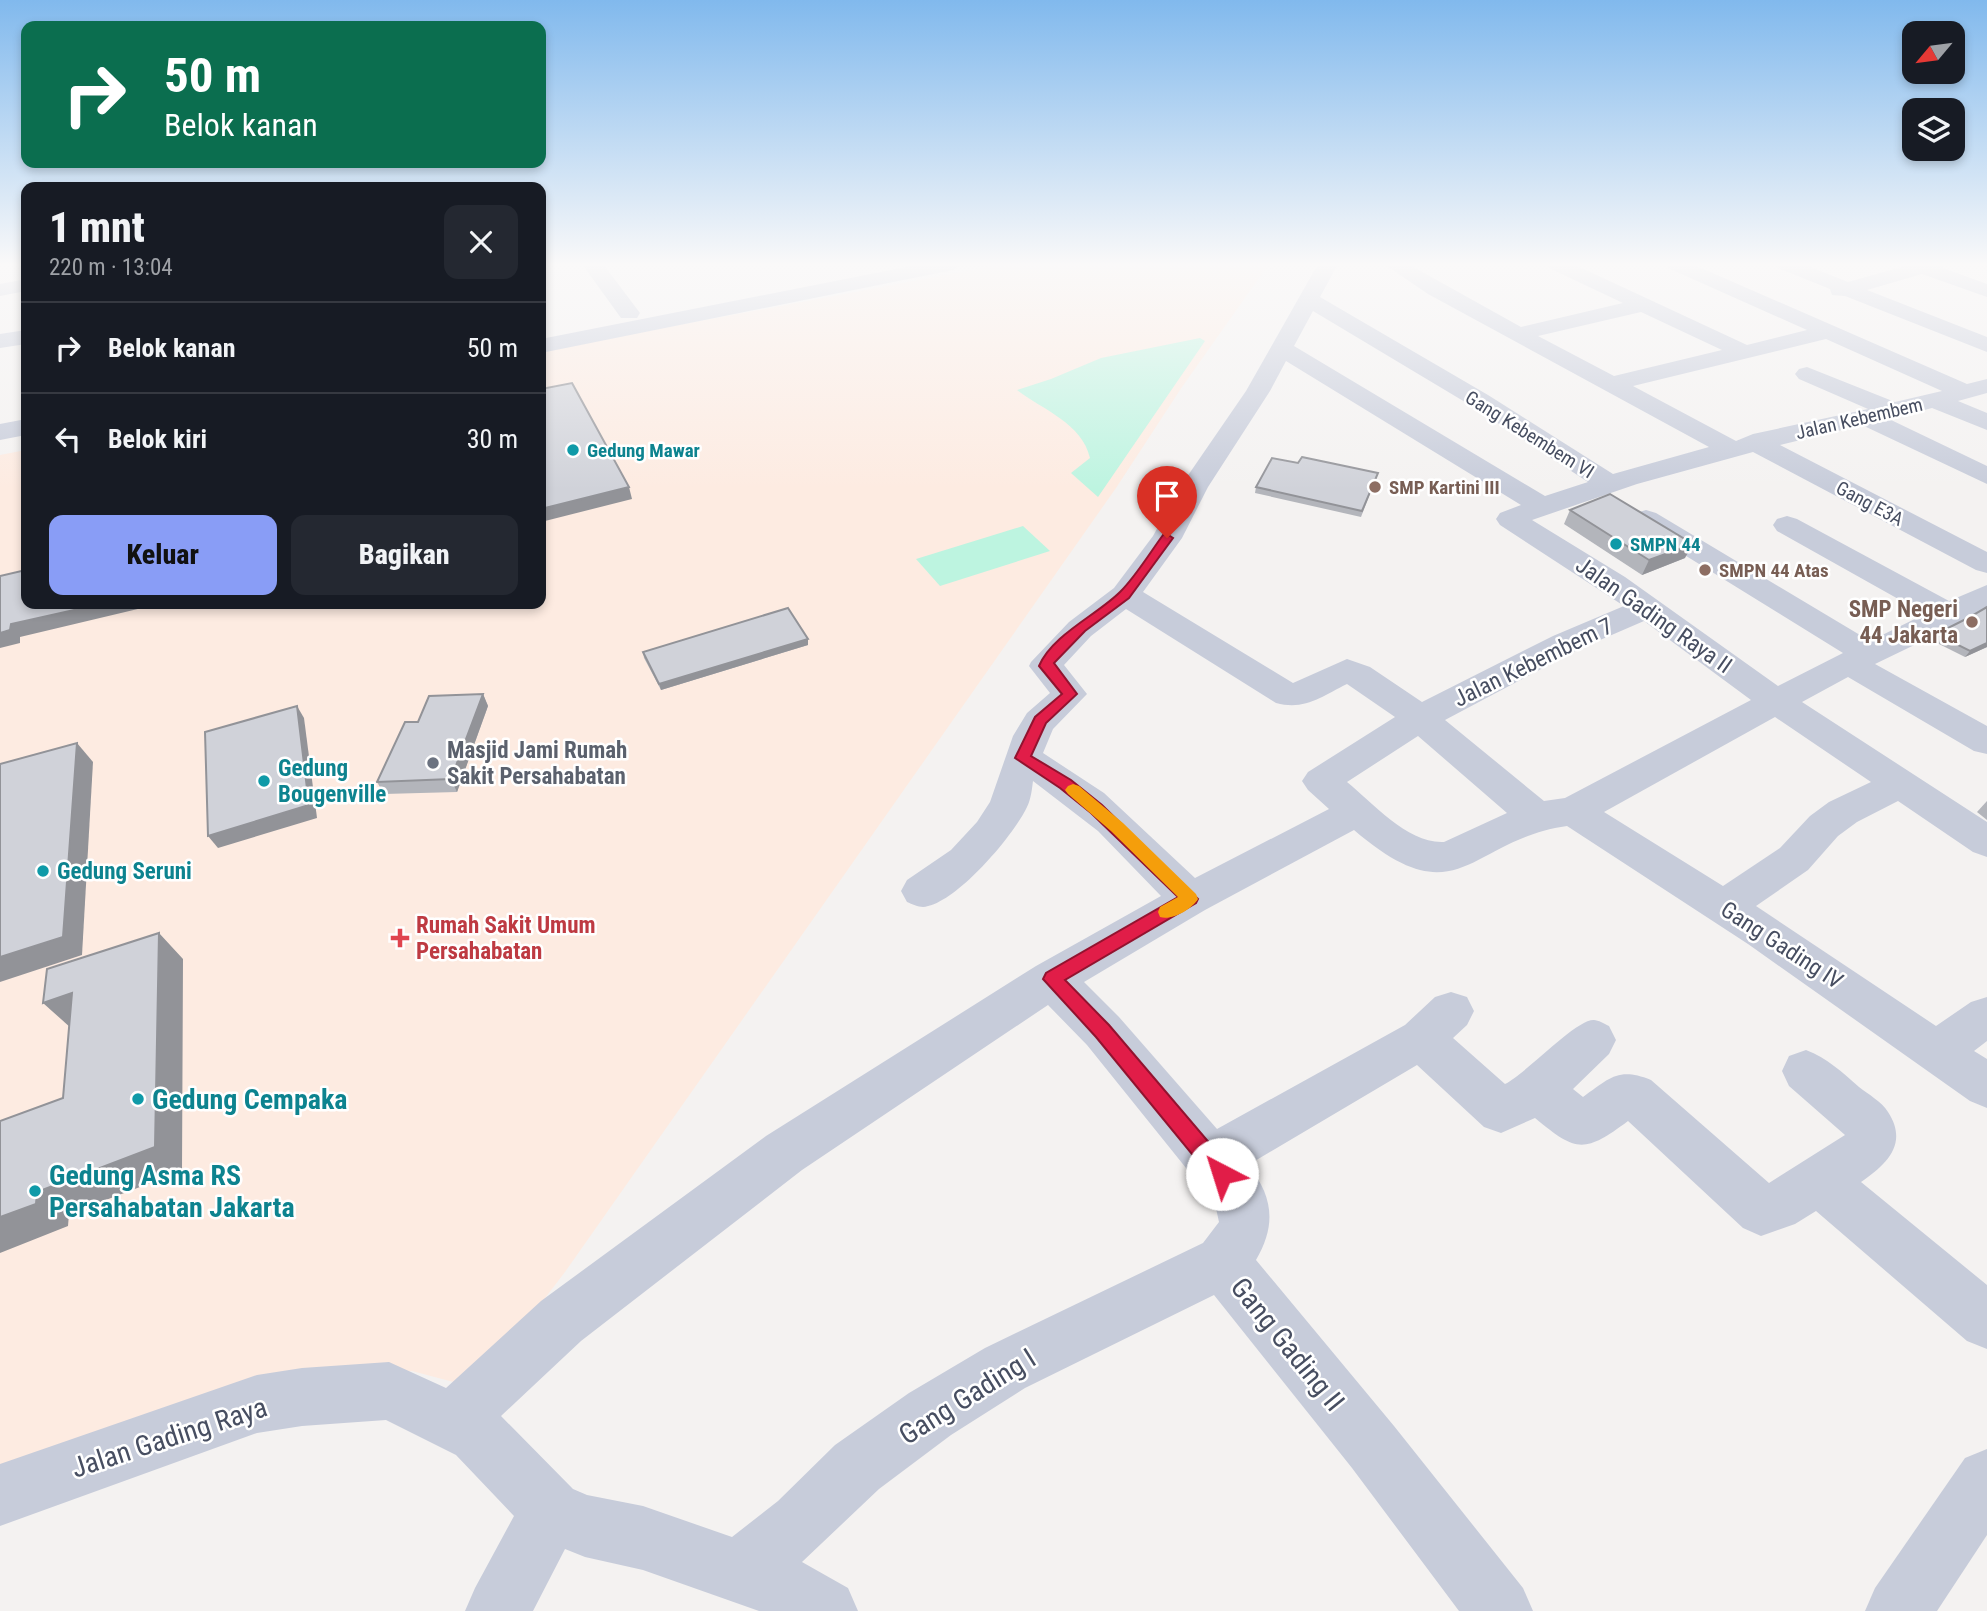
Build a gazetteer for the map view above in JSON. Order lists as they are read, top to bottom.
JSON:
{
  "streets": {
    "street": [
      "Jalan Kebembem",
      "Gang Kebembem VI",
      "Gang E3A",
      "Jalan Gading Raya II",
      "Jalan Kebembem 7",
      "Gang Gading IV",
      "Gang Gading II",
      "Gang Gading I",
      "Jalan Gading Raya"
    ]
  },
  "crossings": [
    ["Jalan Kebembem", "Gang E3A"],
    ["Jalan Kebembem", "Jalan Gading Raya II"],
    ["Gang Kebembem VI", "Jalan Gading Raya II"],
    ["Gang E3A", "Jalan Gading Raya II"],
    ["Jalan Gading Raya II", "Jalan Kebembem 7"],
    ["Jalan Kebembem 7", "Gang Gading IV"],
    ["Gang Gading II", "Gang Gading I"],
    ["Gang Gading I", "Jalan Gading Raya"]
  ],
  "places": {
    "other": [
      "Gedung Mawar",
      "SMP Kartini III",
      "SMPN 44",
      "SMPN 44 Atas",
      "SMP Negeri 44 Jakarta",
      "Masjid Jami Rumah Sakit Persahabatan",
      "Gedung Bougenville",
      "Gedung Seruni",
      "Gedung Cempaka",
      "Gedung Asma RS Persahabatan Jakarta"
    ],
    "health": ["Rumah Sakit Umum Persahabatan"]
  },
  "north": "bottom left",
  "page": {
    "turn": ["50 m", "Belok kanan"],
    "heading": ["1 mnt", "220 m · 13:04"],
    "list": [
      {
        "name": "Belok kanan",
        "value": "50 m"
      },
      {
        "name": "Belok kiri",
        "value": "30 m"
      }
    ],
    "buttons": ["Keluar", "Bagikan"]
  }
}
